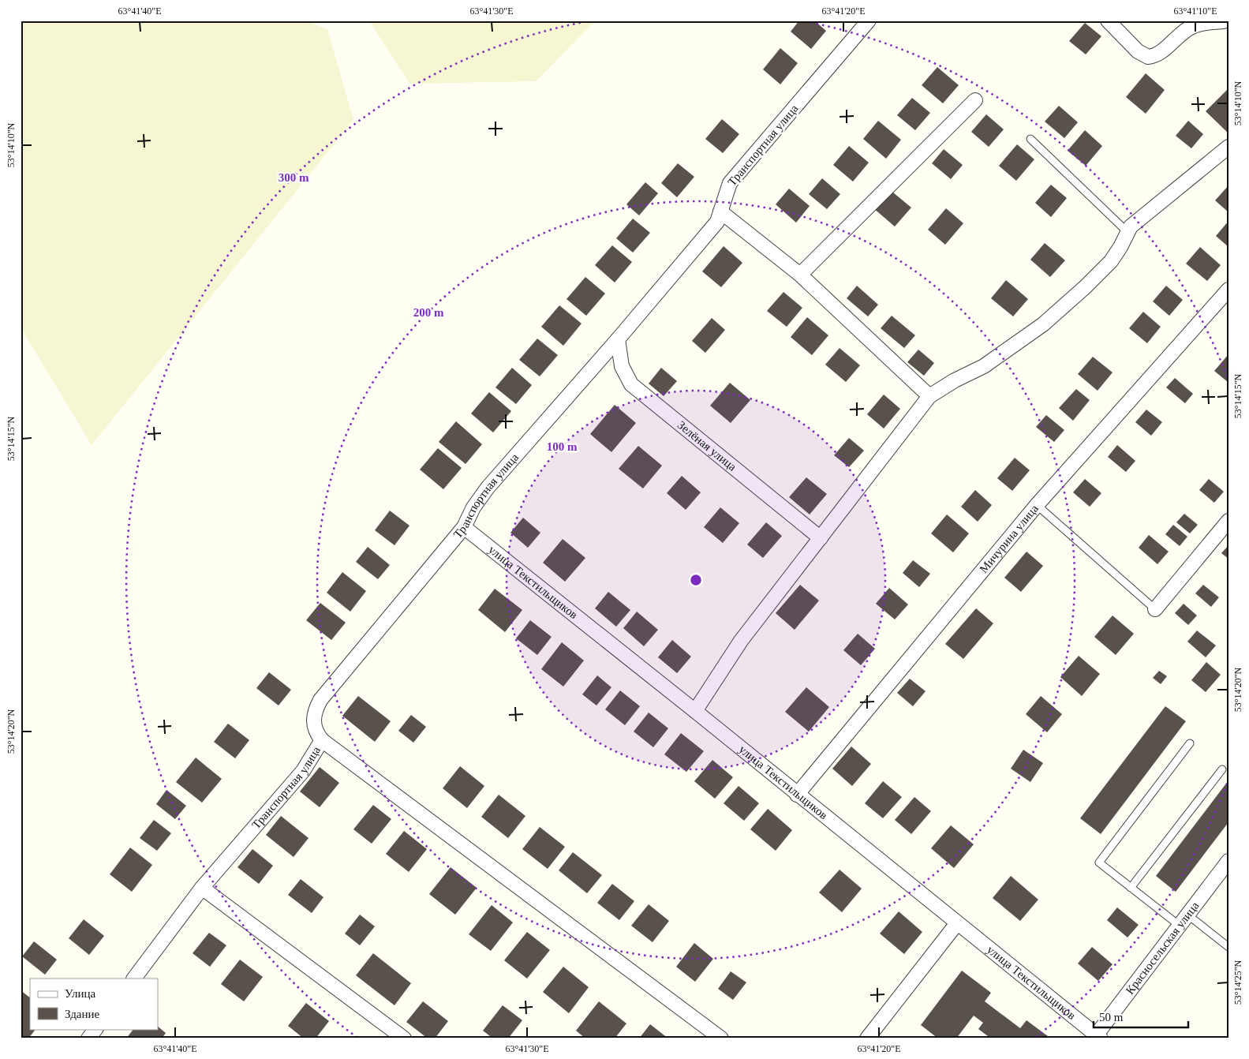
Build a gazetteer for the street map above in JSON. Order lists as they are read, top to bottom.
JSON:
{
  "streets": {
    "street": [
      "Транспортная улица",
      "Зелёная улица",
      "Мичурина улица",
      "улица Текстильщиков",
      "Красносельская улица"
    ]
  },
  "crossings": [
    ["Транспортная улица", "Зелёная улица"],
    ["Транспортная улица", "улица Текстильщиков"],
    ["Мичурина улица", "улица Текстильщиков"],
    ["улица Текстильщиков", "Красносельская улица"]
  ],
  "legend": ["Улица", "Здание"],
  "scale_bar": "50 m",
  "coordinates": [
    "63°41'40\"E",
    "63°41'30\"E",
    "63°41'20\"E",
    "63°41'10\"E",
    "53°14'10\"N",
    "53°14'15\"N",
    "53°14'20\"N",
    "53°14'25\"N"
  ],
  "rings": ["300 m", "200 m", "100 m"]
}
